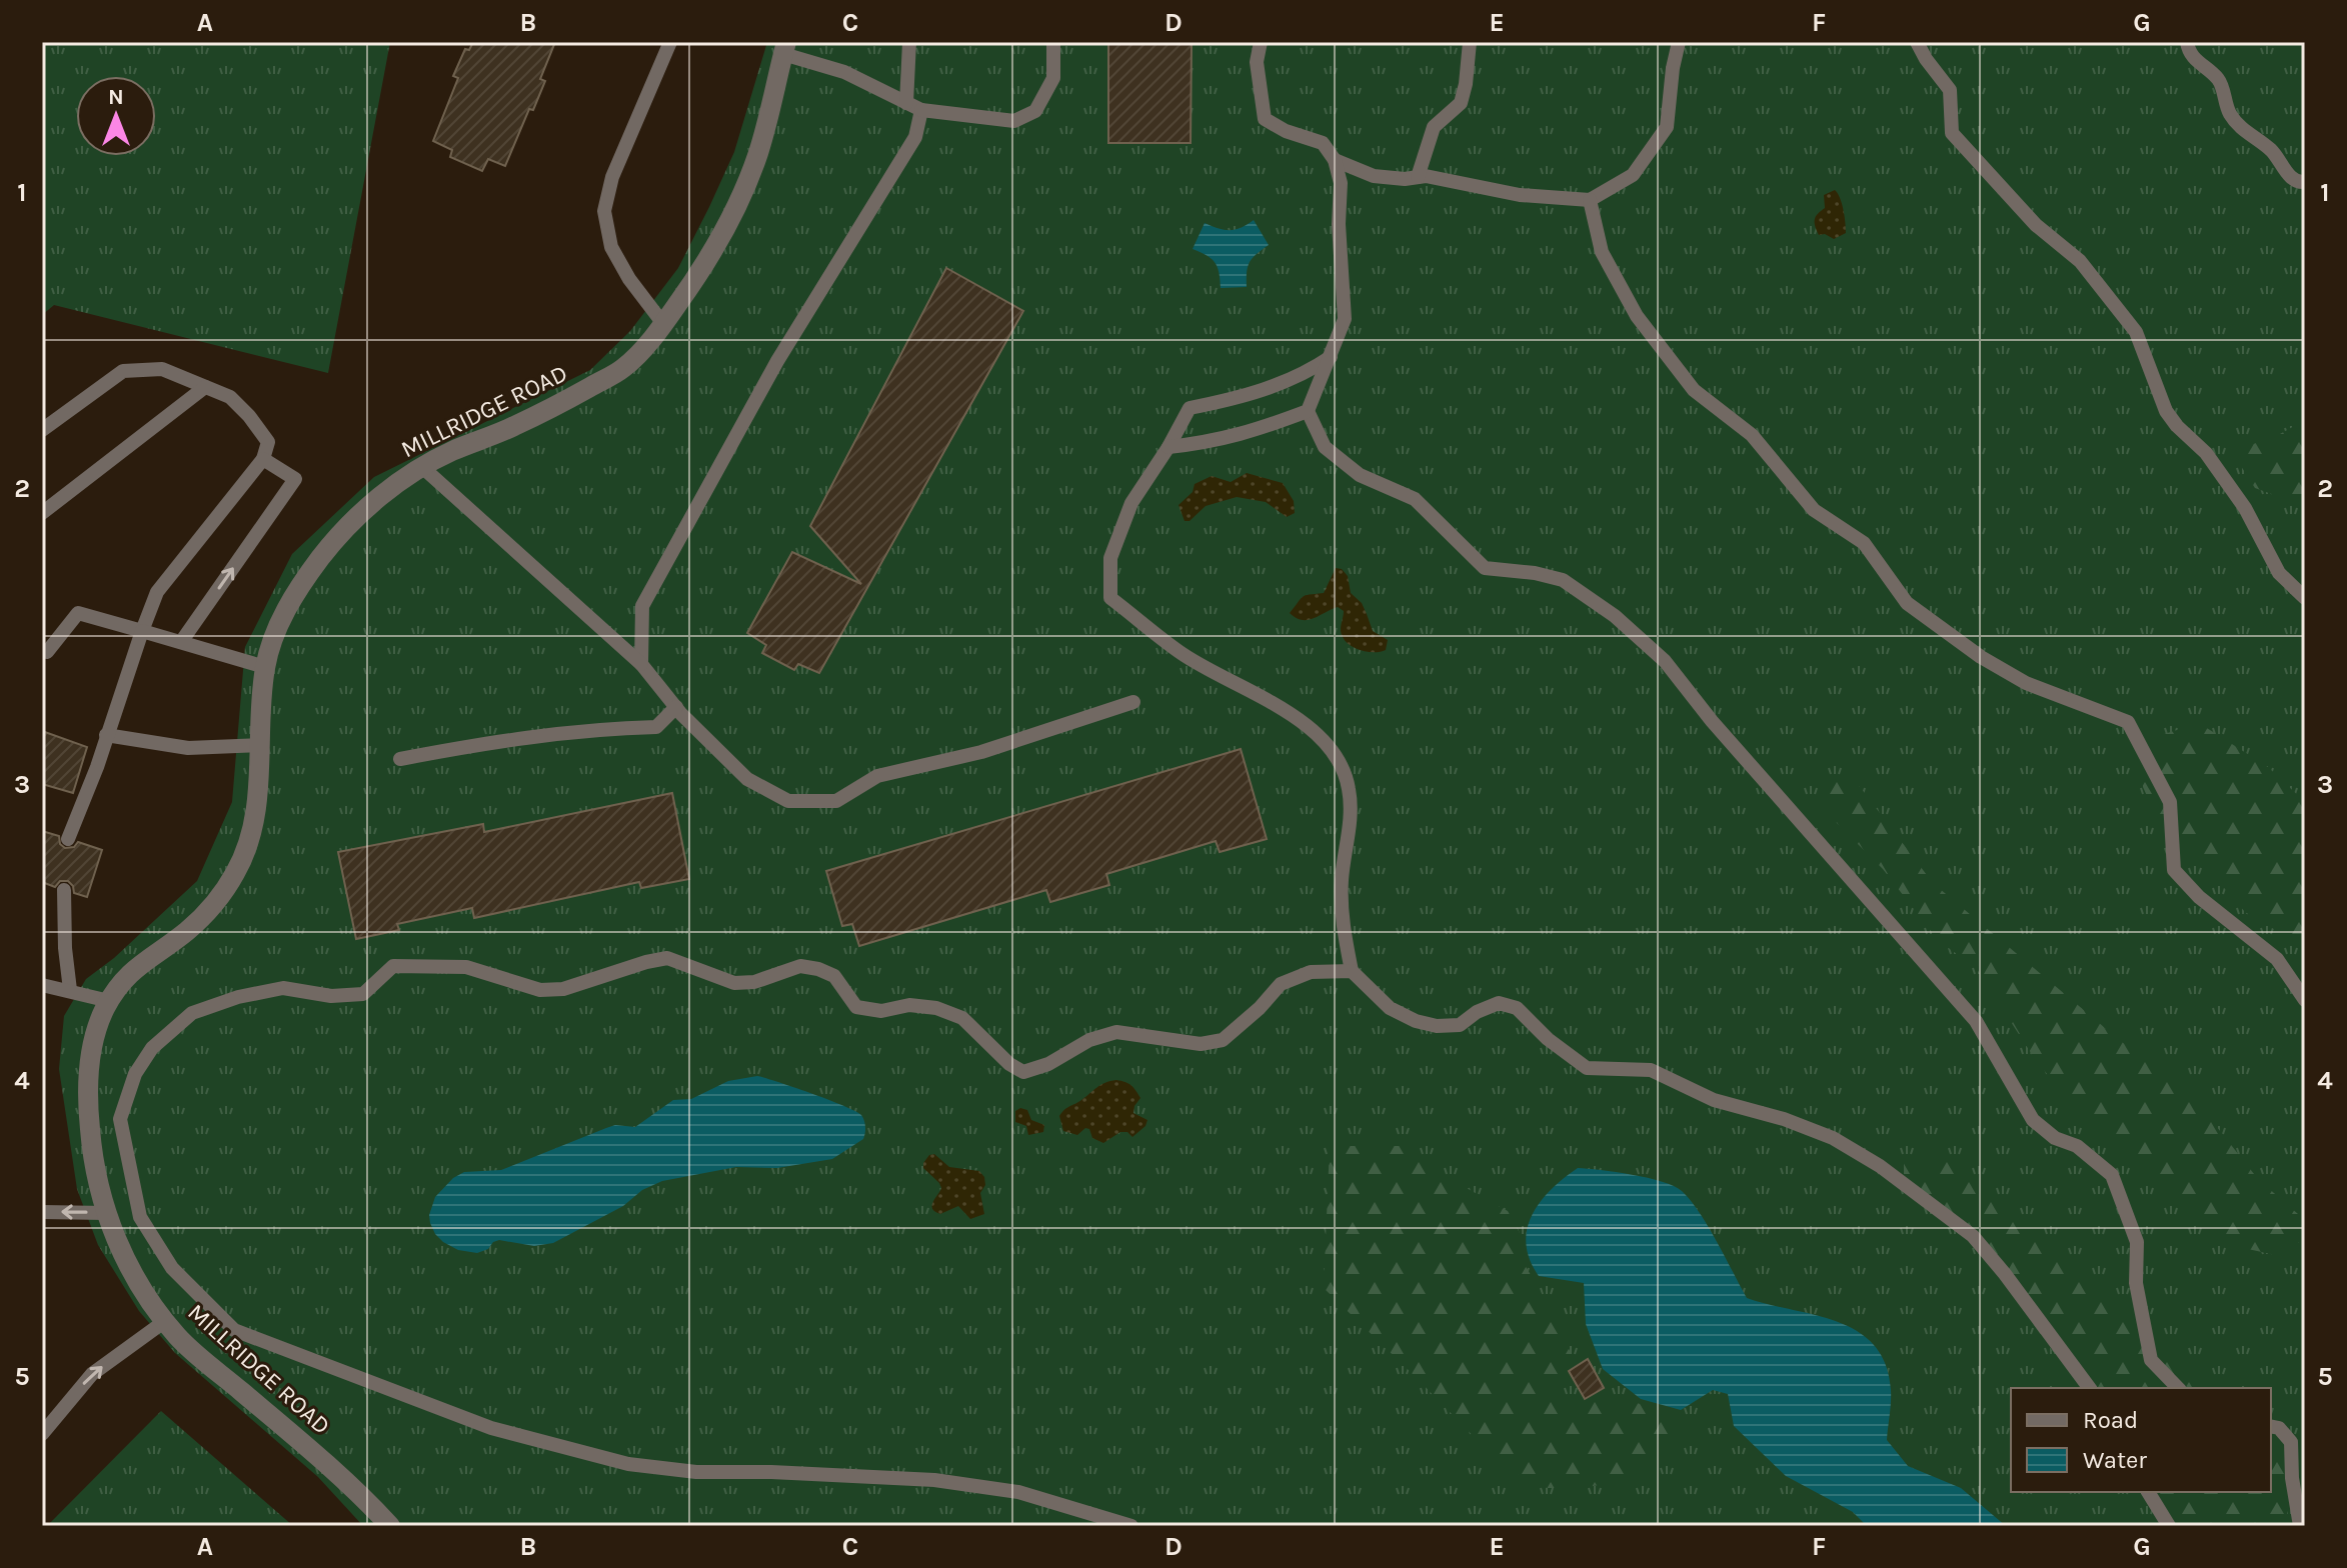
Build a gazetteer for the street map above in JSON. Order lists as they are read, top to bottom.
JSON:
{
  "streets": {
    "street": ["MILLRIDGE ROAD"]
  },
  "legend": ["Road", "Water"],
  "north": "top",
  "grid": {
    "columns": [
      "A",
      "B",
      "C",
      "D",
      "E",
      "F",
      "G"
    ],
    "rows": [
      "1",
      "2",
      "3",
      "4",
      "5"
    ]
  }
}
